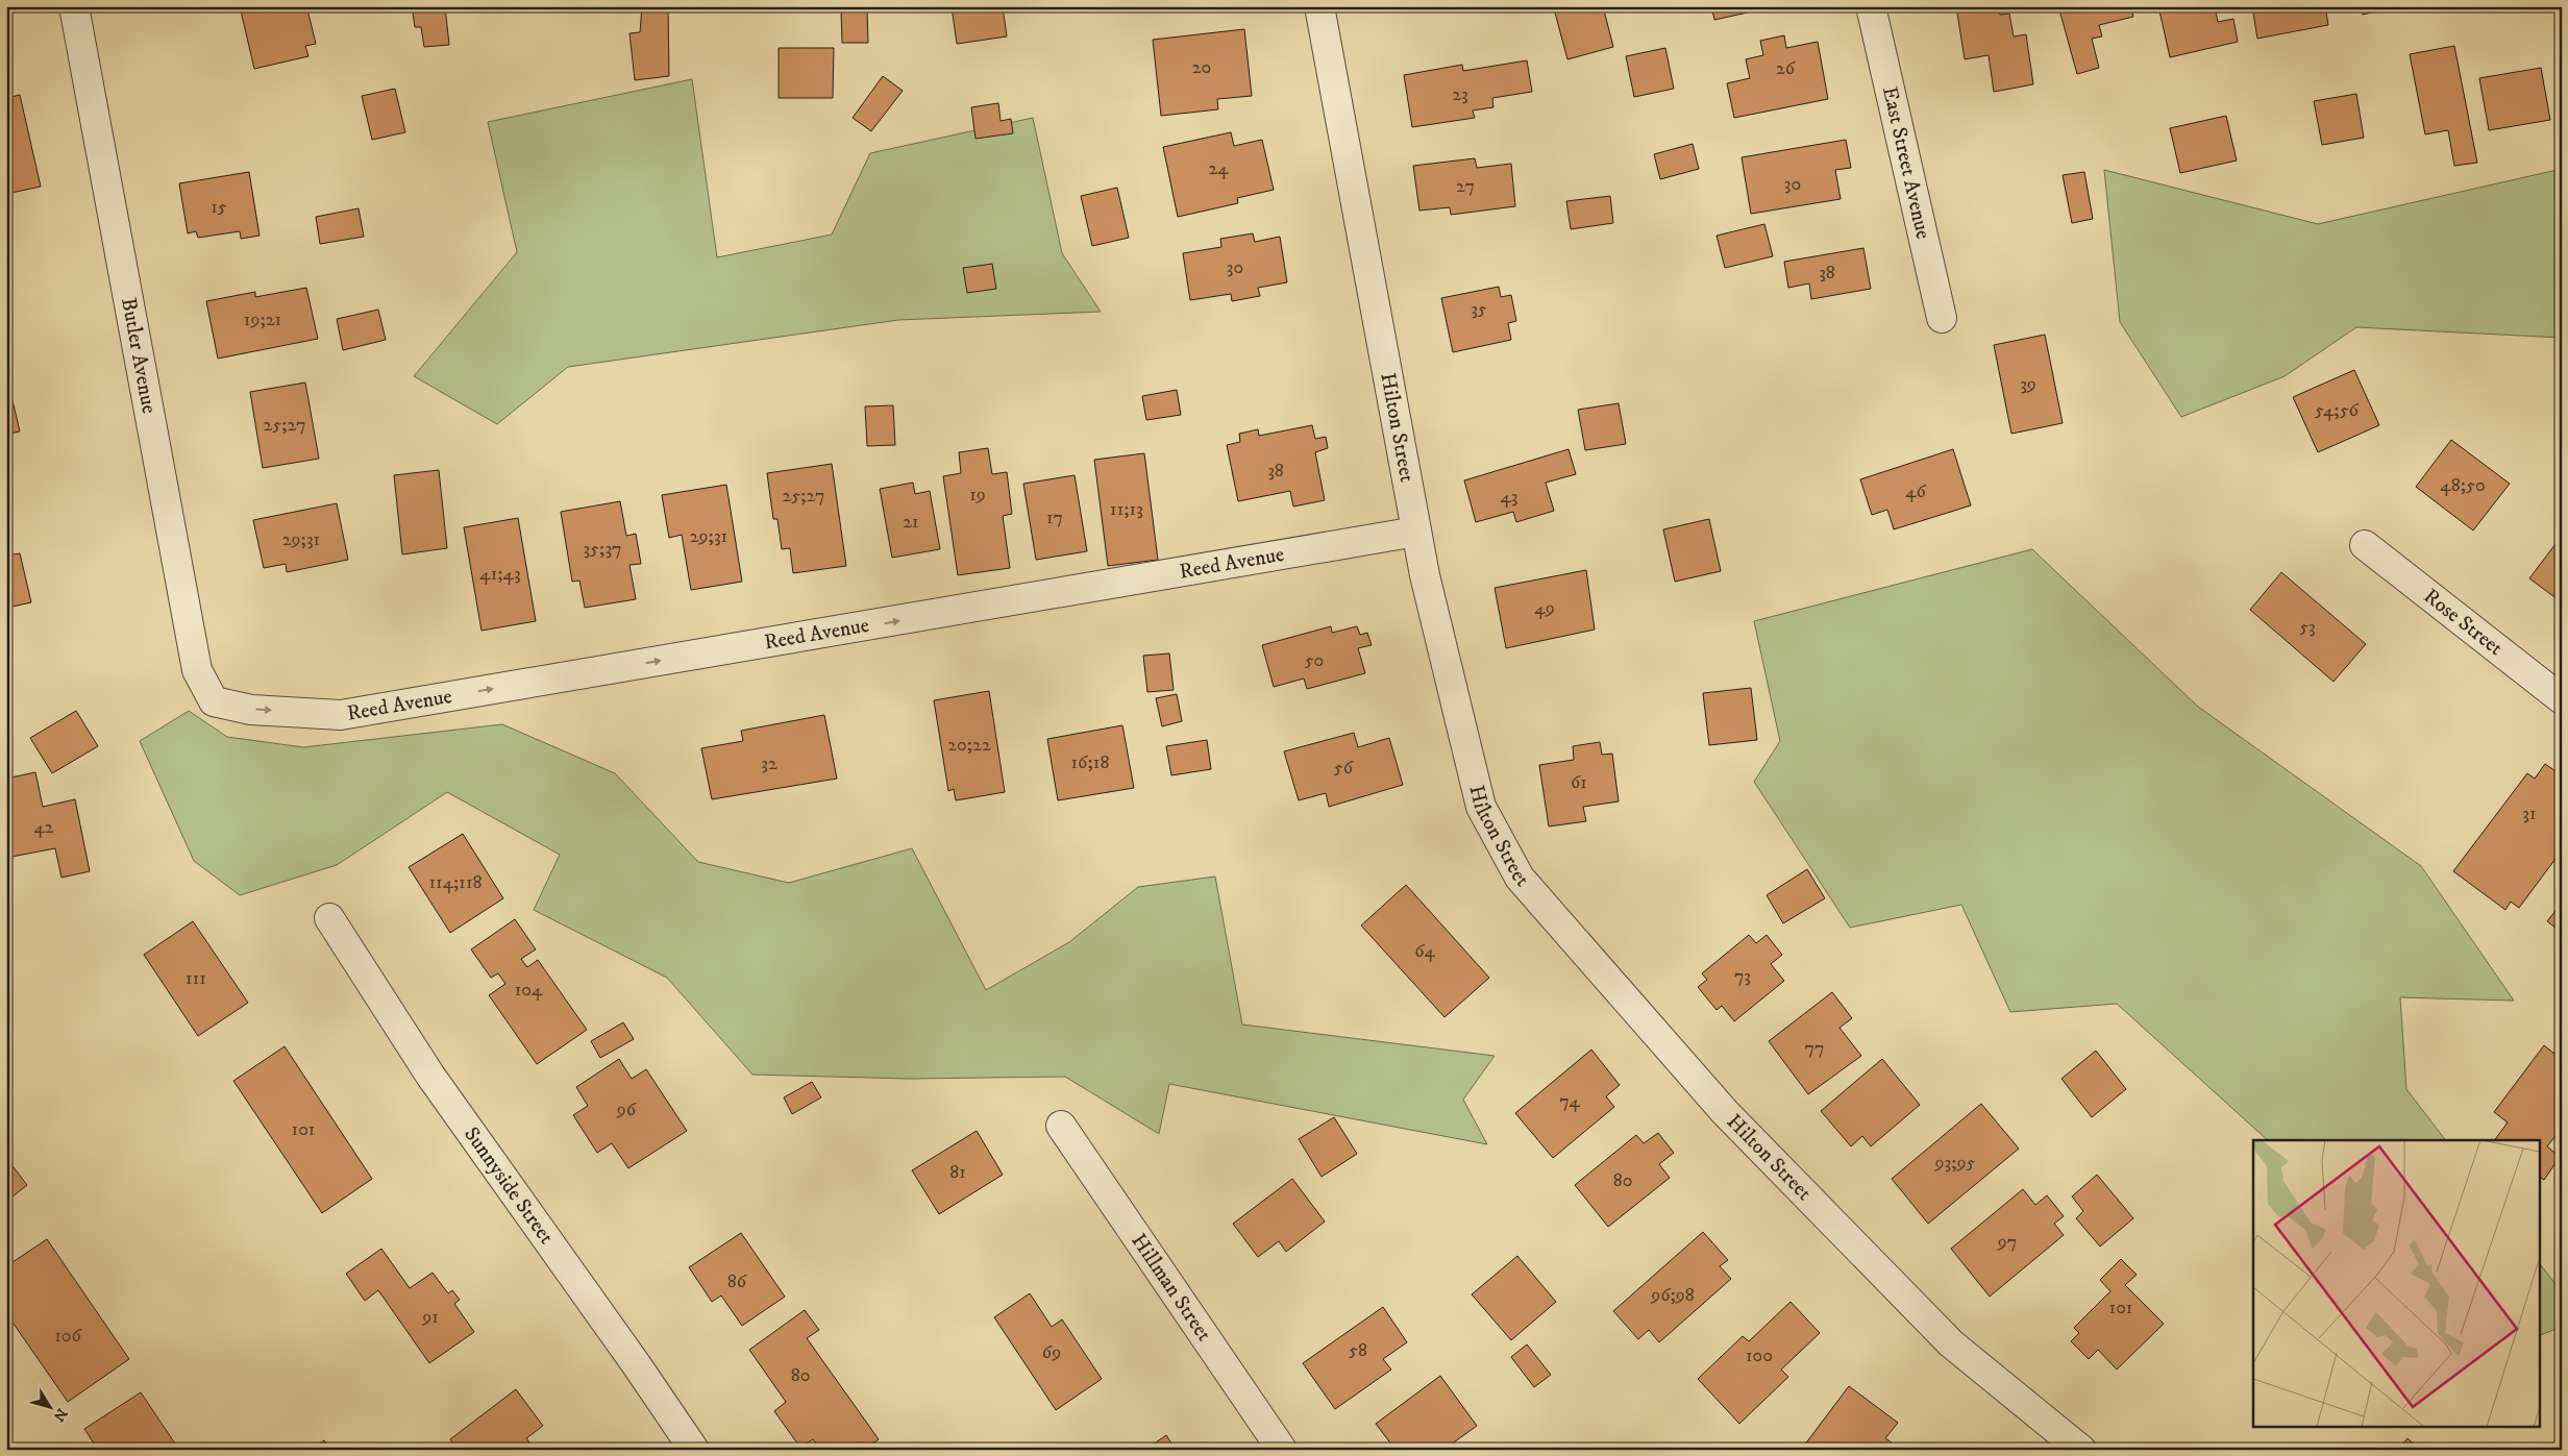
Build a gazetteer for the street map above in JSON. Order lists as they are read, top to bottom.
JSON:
{
  "streets": {
    "street": [
      "East Street Avenue",
      "Butler Avenue",
      "Hilton Street",
      "Reed Avenue",
      "Rose Street",
      "Sunnyside Street",
      "Hillman Street"
    ]
  },
  "crossings": [
    ["Butler Avenue", "Reed Avenue"],
    ["Hilton Street", "Reed Avenue"]
  ],
  "one_way": ["Reed Avenue"],
  "house_numbers": [
    "20",
    "26",
    "23",
    "24",
    "30",
    "27",
    "15",
    "30",
    "38",
    "35",
    "19;21",
    "39",
    "54;56",
    "25;27",
    "38",
    "48;50",
    "46",
    "19",
    "25;27",
    "43",
    "11;13",
    "17",
    "21",
    "29;31",
    "29;31",
    "35;37",
    "41;43",
    "49",
    "53",
    "50",
    "20;22",
    "16;18",
    "32",
    "56",
    "61",
    "31",
    "42",
    "114;118",
    "64",
    "73",
    "111",
    "104",
    "77",
    "74",
    "96",
    "101",
    "93;95",
    "81",
    "80",
    "97",
    "86",
    "96;98",
    "101",
    "91",
    "106",
    "58",
    "69",
    "100",
    "80"
  ],
  "north": "bottom right"
}
